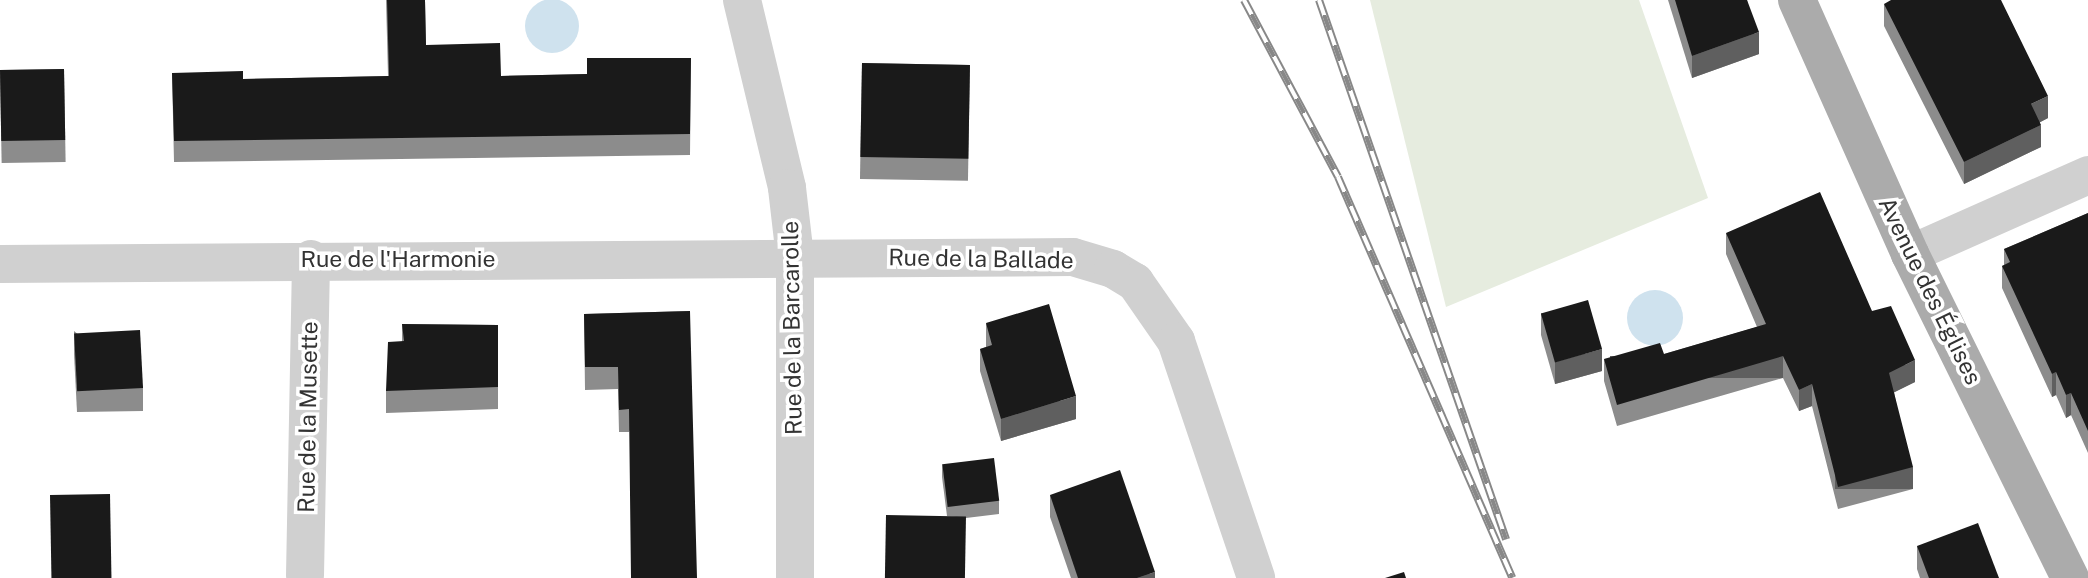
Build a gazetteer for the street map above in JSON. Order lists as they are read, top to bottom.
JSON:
{
  "streets": {
    "main road": ["Avenue des Églises"],
    "street": [
      "Rue de l'Harmonie",
      "Rue de la Ballade",
      "Rue de la Barcarolle",
      "Rue de la Musette"
    ]
  },
  "crossings": [
    ["Rue de l'Harmonie", "Rue de la Ballade"],
    ["Rue de l'Harmonie", "Rue de la Barcarolle"],
    ["Rue de l'Harmonie", "Rue de la Musette"],
    ["Rue de la Ballade", "Rue de la Barcarolle"]
  ]
}
